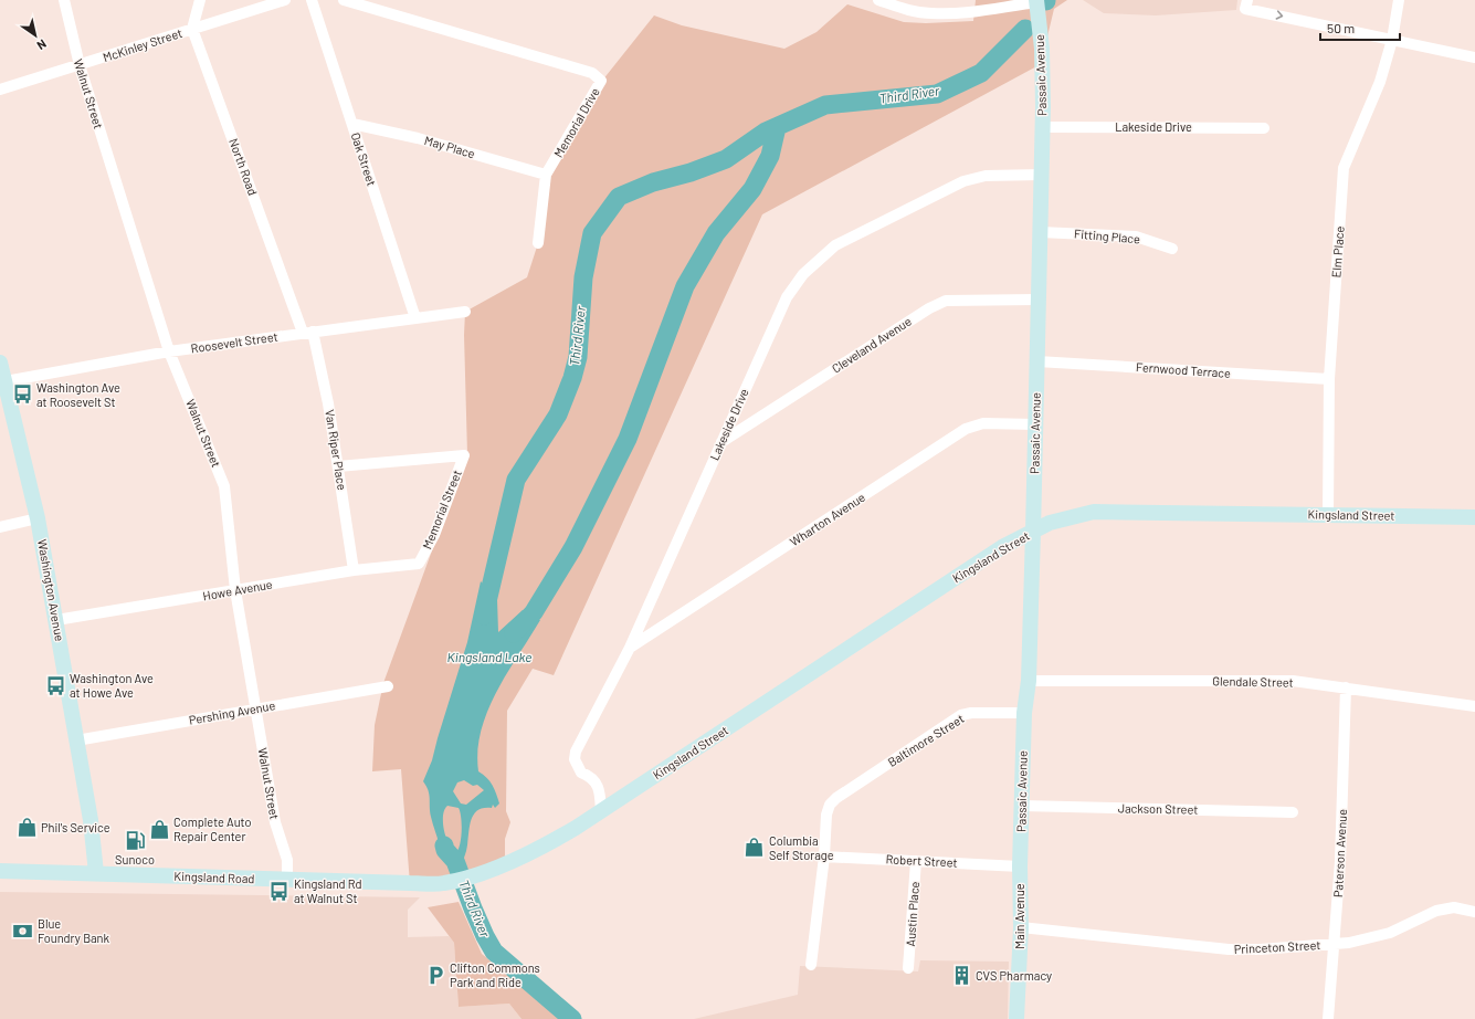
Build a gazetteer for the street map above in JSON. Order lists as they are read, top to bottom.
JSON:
{
  "streets": {
    "main road": [
      "Passaic Avenue",
      "Kingsland Street",
      "Washington Avenue",
      "Kingsland Road",
      "Main Avenue"
    ],
    "street": [
      "McKinley Street",
      "Walnut Street",
      "Memorial Drive",
      "Lakeside Drive",
      "May Place",
      "Oak Street",
      "North Road",
      "Fitting Place",
      "Elm Place",
      "Roosevelt Street",
      "Cleveland Avenue",
      "Fernwood Terrace",
      "Van Riper Place",
      "Memorial Street",
      "Wharton Avenue",
      "Howe Avenue",
      "Glendale Street",
      "Pershing Avenue",
      "Baltimore Street",
      "Jackson Street",
      "Paterson Avenue",
      "Robert Street",
      "Austin Place",
      "Princeton Street"
    ]
  },
  "crossings": [
    ["McKinley Street", "Walnut Street"],
    ["McKinley Street", "North Road"],
    ["Passaic Avenue", "Lakeside Drive"],
    ["Passaic Avenue", "Fitting Place"],
    ["Passaic Avenue", "Cleveland Avenue"],
    ["Passaic Avenue", "Fernwood Terrace"],
    ["Passaic Avenue", "Kingsland Street"],
    ["Passaic Avenue", "Wharton Avenue"],
    ["Passaic Avenue", "Glendale Street"],
    ["Passaic Avenue", "Baltimore Street"],
    ["Passaic Avenue", "Jackson Street"],
    ["Passaic Avenue", "Robert Street"],
    ["Passaic Avenue", "Main Avenue"],
    ["Walnut Street", "Roosevelt Street"],
    ["Walnut Street", "Howe Avenue"],
    ["Walnut Street", "Pershing Avenue"],
    ["Walnut Street", "Kingsland Road"],
    ["Memorial Drive", "May Place"],
    ["Lakeside Drive", "Cleveland Avenue"],
    ["Lakeside Drive", "Kingsland Street"],
    ["Lakeside Drive", "Wharton Avenue"],
    ["May Place", "Oak Street"],
    ["Oak Street", "Roosevelt Street"],
    ["North Road", "Roosevelt Street"],
    ["North Road", "Van Riper Place"],
    ["Elm Place", "Fernwood Terrace"],
    ["Elm Place", "Kingsland Street"],
    ["Roosevelt Street", "Van Riper Place"],
    ["Roosevelt Street", "Washington Avenue"],
    ["Van Riper Place", "Memorial Street"],
    ["Van Riper Place", "Howe Avenue"],
    ["Memorial Street", "Howe Avenue"],
    ["Kingsland Street", "Kingsland Road"],
    ["Washington Avenue", "Howe Avenue"],
    ["Washington Avenue", "Pershing Avenue"],
    ["Washington Avenue", "Kingsland Road"],
    ["Glendale Street", "Paterson Avenue"],
    ["Baltimore Street", "Robert Street"],
    ["Paterson Avenue", "Princeton Street"],
    ["Robert Street", "Austin Place"],
    ["Robert Street", "Main Avenue"],
    ["Main Avenue", "Princeton Street"]
  ],
  "water": ["Third River", "Kingsland Lake"],
  "places": {
    "bus stop": ["Washington Ave at Roosevelt St", "Washington Ave at Howe Ave", "Kingsland Rd at Walnut St"],
    "shop": ["Phil's Service", "Complete Auto Repair Center", "Columbia Self Storage"],
    "fuel station": ["Sunoco"],
    "bank": ["Blue Foundry Bank"],
    "parking": ["Clifton Commons Park and Ride"],
    "building": ["CVS Pharmacy"]
  },
  "scale_bar": "50 m",
  "north": "bottom right"
}
